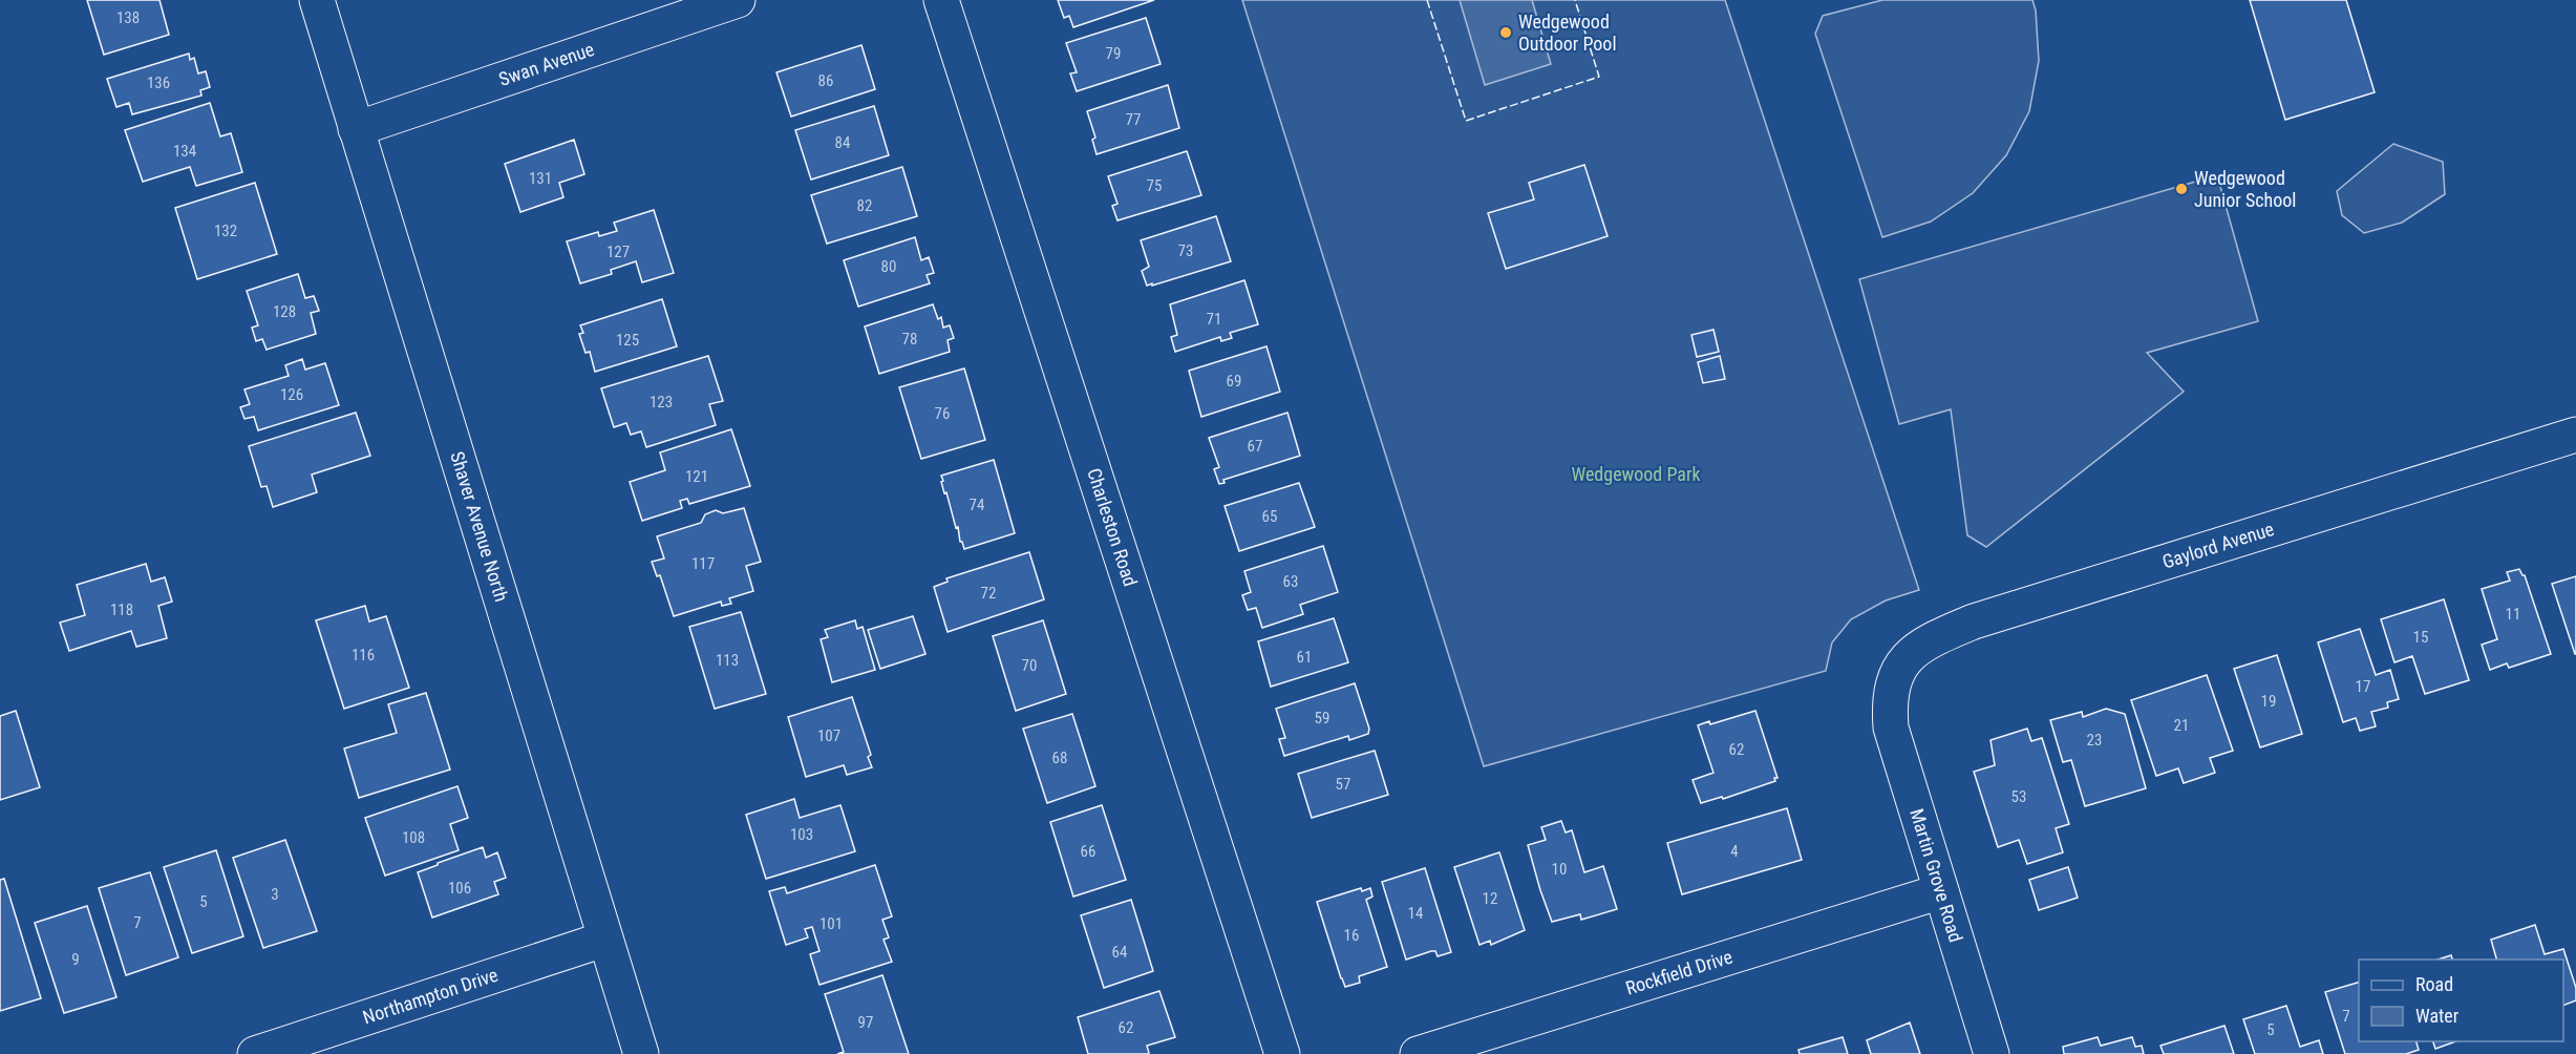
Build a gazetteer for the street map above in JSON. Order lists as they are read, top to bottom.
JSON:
{
  "streets": {
    "street": [
      "Swan Avenue",
      "Shaver Avenue North",
      "Charleston Road",
      "Gaylord Avenue",
      "Martin Grove Road",
      "Rockfield Drive",
      "Northampton Drive"
    ]
  },
  "crossings": [
    ["Swan Avenue", "Shaver Avenue North"],
    ["Shaver Avenue North", "Northampton Drive"],
    ["Gaylord Avenue", "Martin Grove Road"],
    ["Martin Grove Road", "Rockfield Drive"]
  ],
  "parks": ["Wedgewood Park"],
  "places": ["Wedgewood Outdoor Pool", "Wedgewood Junior School"],
  "house_numbers": [
    "138",
    "79",
    "86",
    "136",
    "77",
    "84",
    "134",
    "131",
    "75",
    "82",
    "132",
    "73",
    "127",
    "80",
    "128",
    "71",
    "78",
    "125",
    "69",
    "126",
    "123",
    "76",
    "67",
    "121",
    "74",
    "65",
    "117",
    "63",
    "72",
    "118",
    "11",
    "15",
    "116",
    "61",
    "113",
    "70",
    "17",
    "19",
    "59",
    "21",
    "107",
    "23",
    "62",
    "68",
    "57",
    "53",
    "103",
    "108",
    "66",
    "4",
    "10",
    "106",
    "3",
    "12",
    "5",
    "14",
    "7",
    "101",
    "16",
    "64",
    "9",
    "7",
    "97",
    "62",
    "5"
  ],
  "legend": ["Road", "Water"]
}
